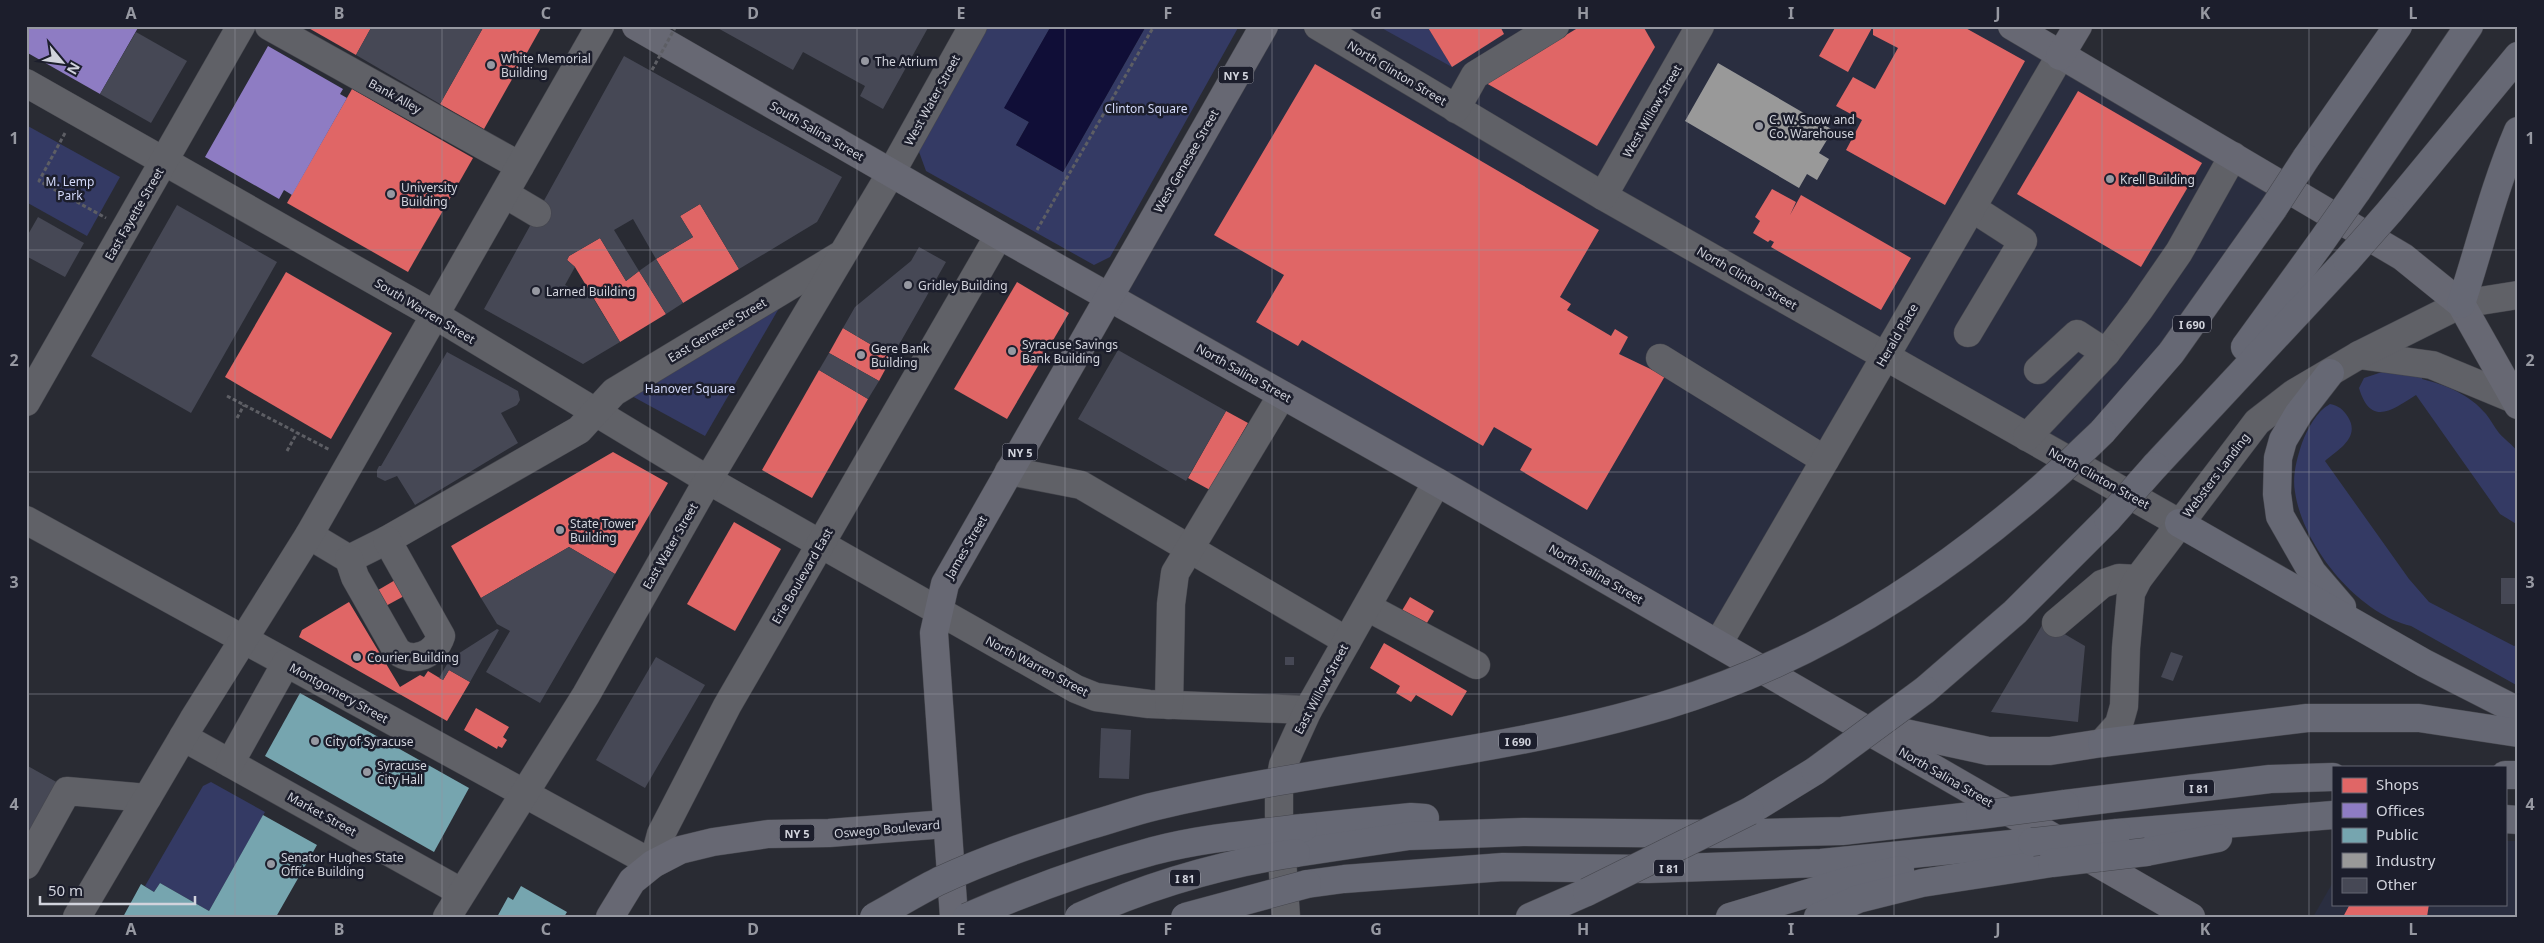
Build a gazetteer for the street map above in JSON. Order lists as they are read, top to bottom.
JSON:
{
  "streets": {
    "highway": ["I 690", "I 81"],
    "main road": [
      "NY 5",
      "South Salina Street",
      "West Genesee Street",
      "Herald Place",
      "North Salina Street",
      "James Street",
      "Oswego Boulevard"
    ],
    "street": [
      "North Clinton Street",
      "Bank Alley",
      "West Water Street",
      "West Willow Street",
      "East Fayette Street",
      "South Warren Street",
      "East Genesee Street",
      "Websters Landing",
      "East Water Street",
      "Erie Boulevard East",
      "North Warren Street",
      "East Willow Street",
      "Montgomery Street",
      "Market Street"
    ]
  },
  "crossings": [
    ["North Clinton Street", "West Willow Street"],
    ["North Clinton Street", "Herald Place"],
    ["North Clinton Street", "Websters Landing"],
    ["NY 5", "Erie Boulevard East"],
    ["NY 5", "Montgomery Street"],
    ["NY 5", "Oswego Boulevard"],
    ["West Water Street", "South Salina Street"],
    ["West Water Street", "East Water Street"],
    ["South Salina Street", "North Salina Street"],
    ["South Salina Street", "East Water Street"],
    ["South Salina Street", "Erie Boulevard East"],
    ["West Genesee Street", "North Salina Street"],
    ["West Genesee Street", "James Street"],
    ["East Fayette Street", "South Warren Street"],
    ["South Warren Street", "East Genesee Street"],
    ["South Warren Street", "East Water Street"],
    ["South Warren Street", "Erie Boulevard East"],
    ["South Warren Street", "North Warren Street"],
    ["East Genesee Street", "East Water Street"],
    ["Herald Place", "North Salina Street"],
    ["North Salina Street", "James Street"],
    ["North Salina Street", "Erie Boulevard East"],
    ["North Salina Street", "East Willow Street"],
    ["East Water Street", "Montgomery Street"],
    ["East Water Street", "Market Street"],
    ["James Street", "North Warren Street"],
    ["James Street", "Oswego Boulevard"],
    ["Erie Boulevard East", "North Warren Street"],
    ["Erie Boulevard East", "Montgomery Street"],
    ["Erie Boulevard East", "Oswego Boulevard"],
    ["North Warren Street", "East Willow Street"],
    ["Montgomery Street", "Oswego Boulevard"]
  ],
  "parks": ["Clinton Square", "M. Lemp Park", "Hanover Square"],
  "places": [
    "The Atrium",
    "White Memorial Building",
    "C. W. Snow and Co. Warehouse",
    "Krell Building",
    "University Building",
    "Gridley Building",
    "Larned Building",
    "Syracuse Savings Bank Building",
    "Gere Bank Building",
    "State Tower Building",
    "Courier Building",
    "City of Syracuse",
    "Syracuse City Hall",
    "Senator Hughes State Office Building"
  ],
  "legend": [
    "Shops",
    "Offices",
    "Public",
    "Industry",
    "Other"
  ],
  "scale_bar": "50 m",
  "north": "bottom right",
  "grid": {
    "columns": [
      "A",
      "B",
      "C",
      "D",
      "E",
      "F",
      "G",
      "H",
      "I",
      "J",
      "K",
      "L"
    ],
    "rows": [
      "1",
      "2",
      "3",
      "4"
    ]
  }
}
